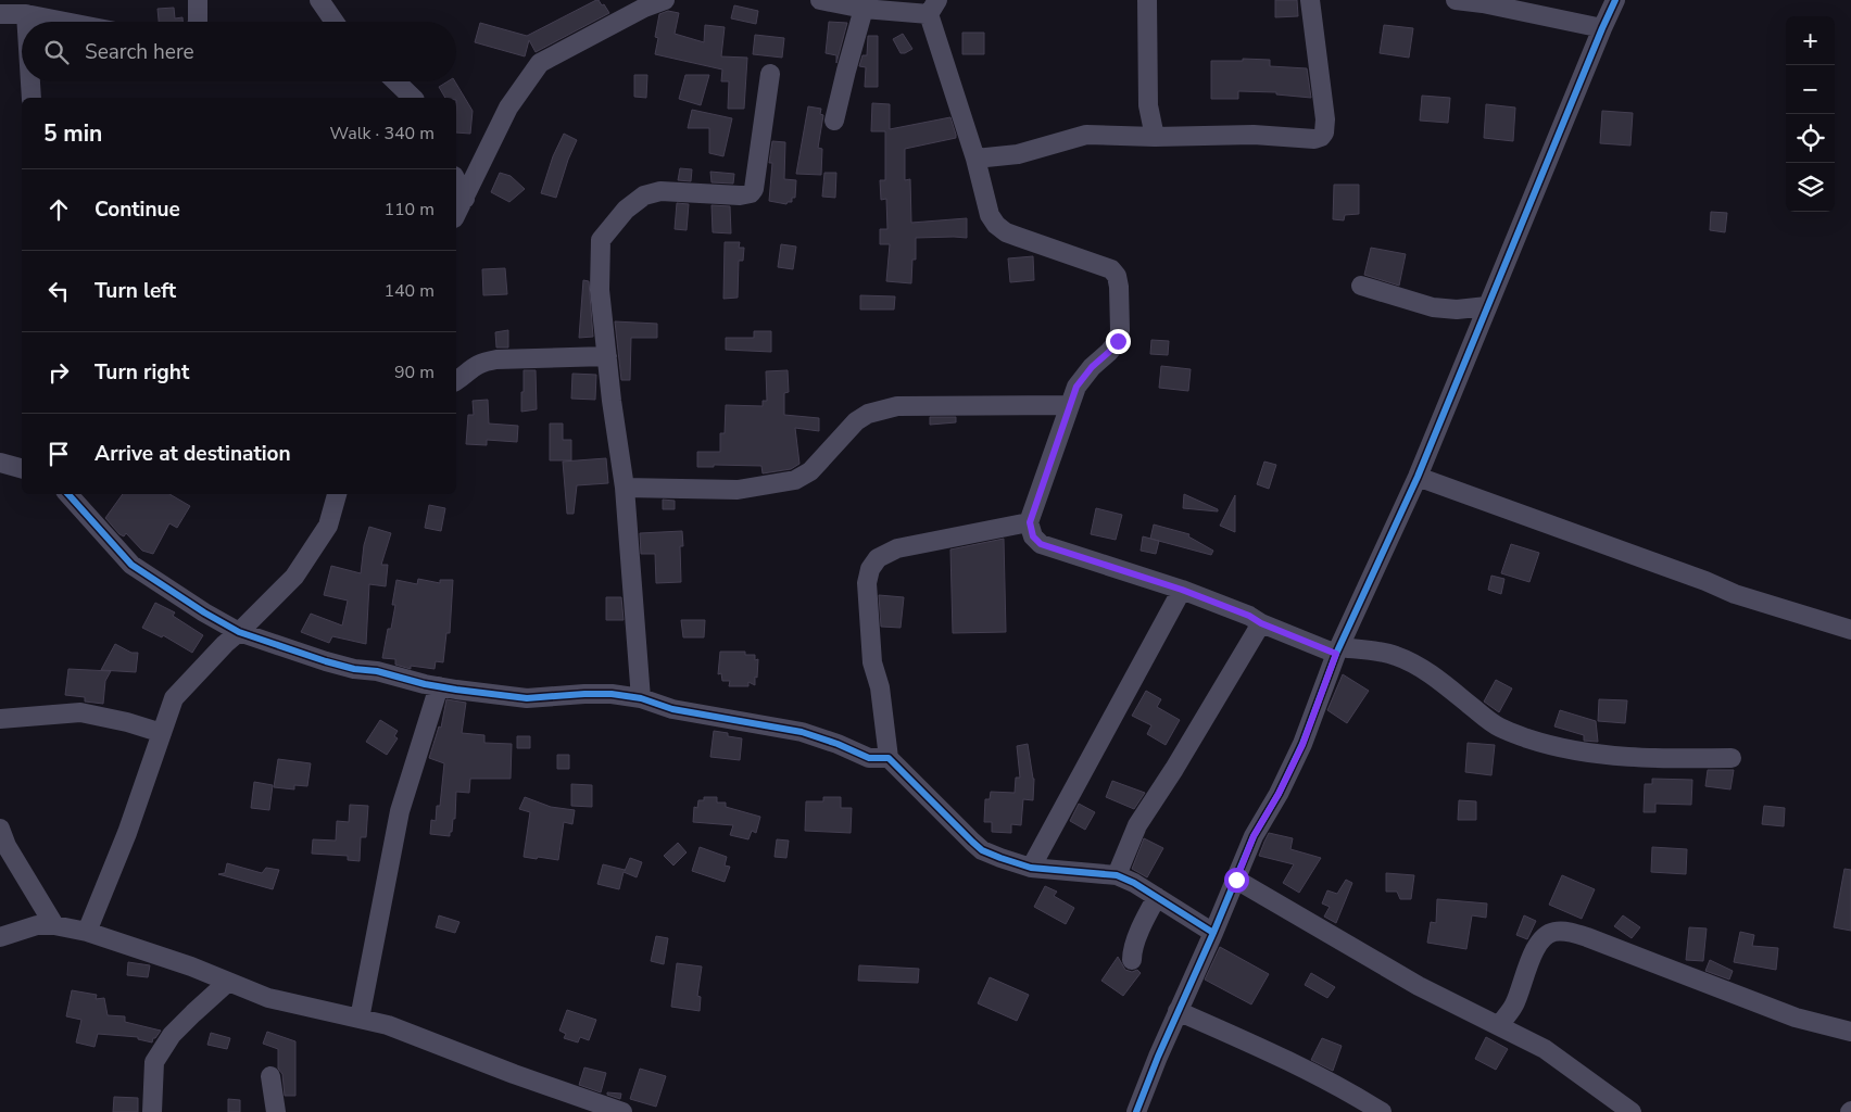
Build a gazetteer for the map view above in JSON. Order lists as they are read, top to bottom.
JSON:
{
  "page": {
    "map_buttons": ["+", "−"],
    "search": "Search here",
    "heading": ["5 min", "Walk · 340 m"],
    "list": [
      ["Continue", "110 m"],
      ["Turn left", "140 m"],
      ["Turn right", "90 m"],
      "Arrive at destination"
    ]
  }
}
